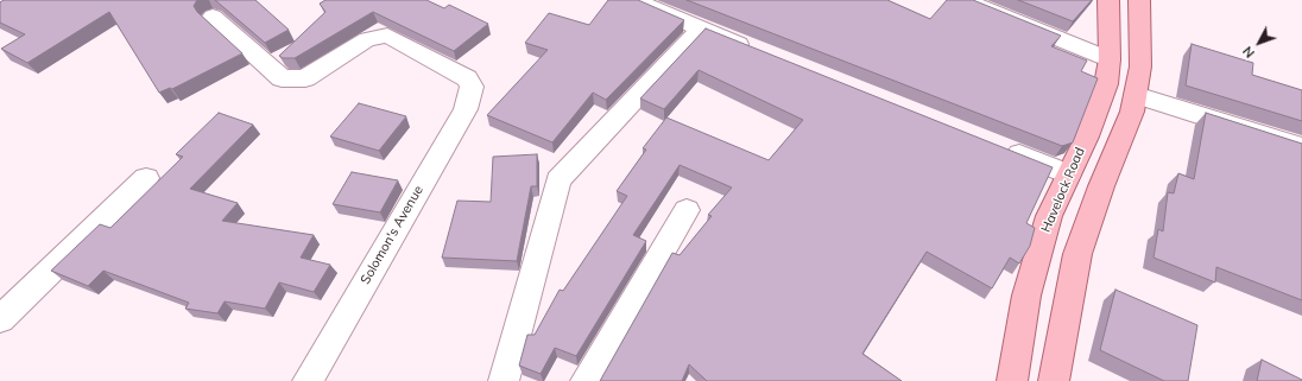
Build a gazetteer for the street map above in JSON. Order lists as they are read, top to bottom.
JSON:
{
  "streets": {
    "main road": ["Havelock Road"],
    "street": ["Solomon's Avenue"]
  },
  "north": "bottom left"
}
